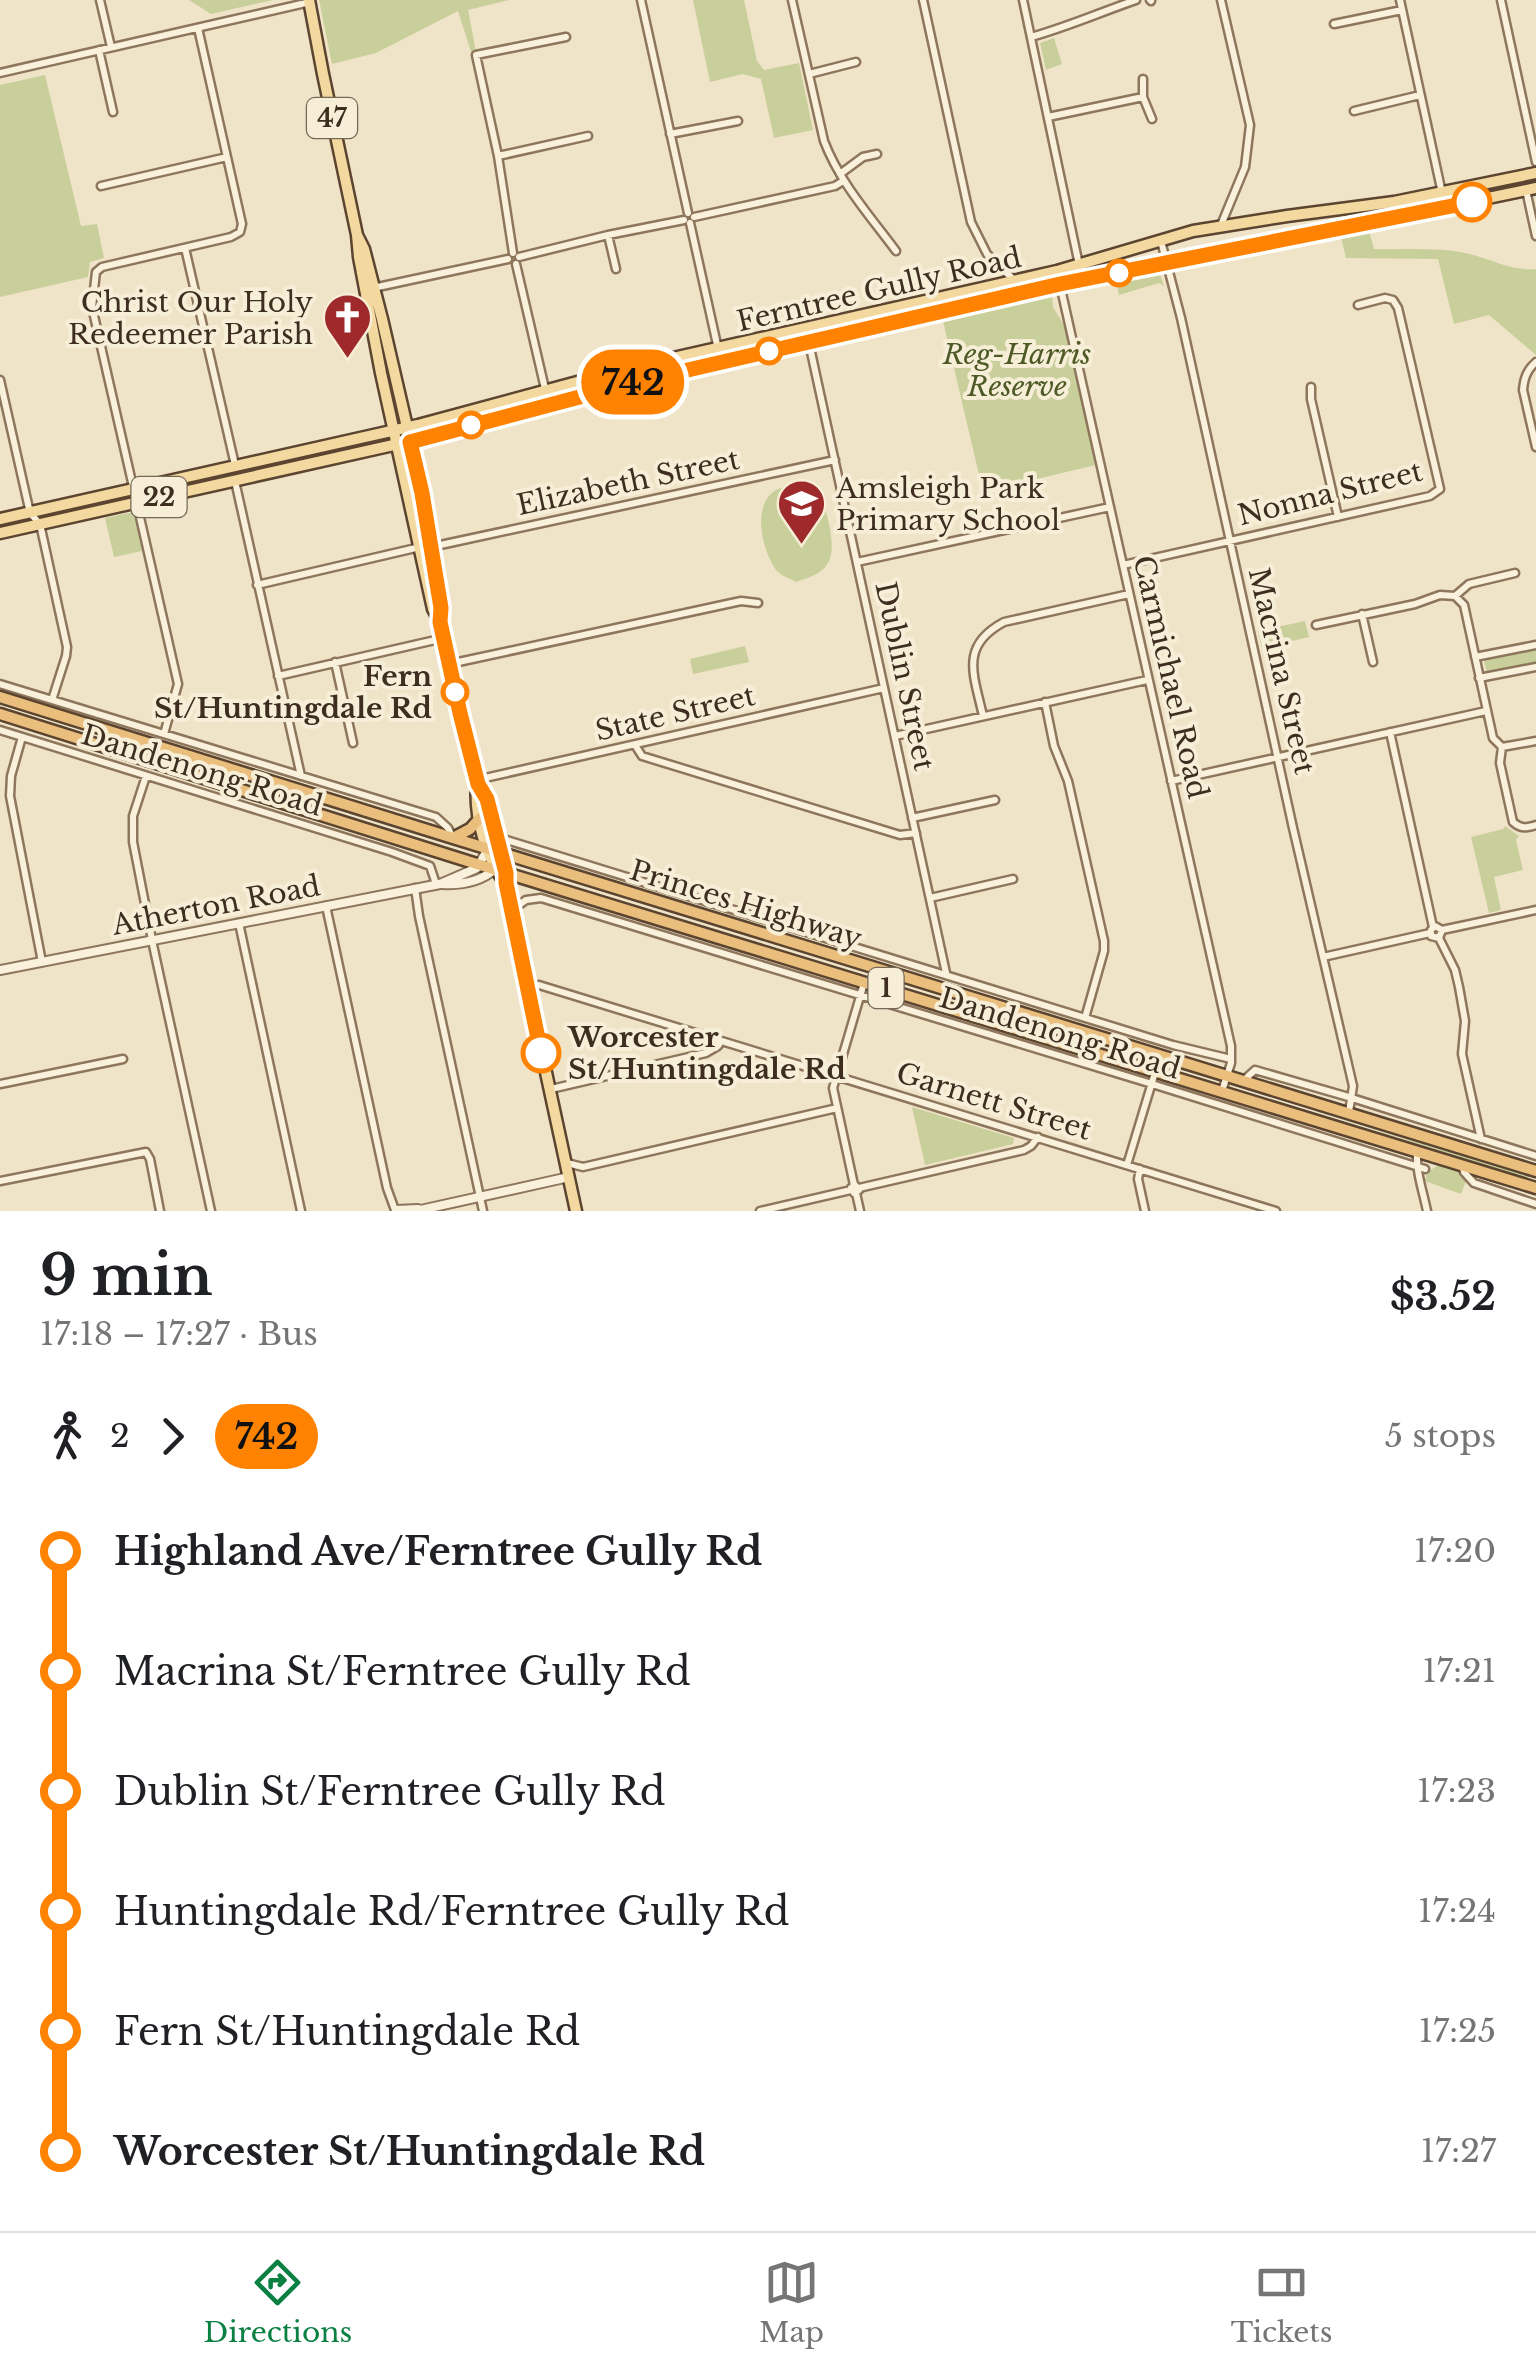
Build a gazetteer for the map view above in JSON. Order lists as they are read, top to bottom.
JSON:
{
  "streets": {
    "highway": ["Princes Highway", "1"],
    "main road": ["47", "Ferntree Gully Road", "22"],
    "street": [
      "Elizabeth Street",
      "Nonna Street",
      "Macrina Street",
      "Dublin Street",
      "Carmichael Road",
      "State Street",
      "Dandenong Road",
      "Atherton Road",
      "Garnett Street"
    ]
  },
  "crossings": [
    ["47", "Ferntree Gully Road"],
    ["47", "Elizabeth Street"],
    ["47", "State Street"],
    ["47", "Dandenong Road"],
    ["47", "Princes Highway"],
    ["47", "Atherton Road"],
    ["47", "Garnett Street"],
    ["Ferntree Gully Road", "Macrina Street"],
    ["Ferntree Gully Road", "Dublin Street"],
    ["Ferntree Gully Road", "Carmichael Road"],
    ["Elizabeth Street", "Dublin Street"],
    ["Nonna Street", "Macrina Street"],
    ["Nonna Street", "Carmichael Road"],
    ["Macrina Street", "Princes Highway"],
    ["Dublin Street", "State Street"],
    ["Dublin Street", "Dandenong Road"],
    ["Carmichael Road", "Dandenong Road"],
    ["Carmichael Road", "Princes Highway"],
    ["Dandenong Road", "Princes Highway"],
    ["Dandenong Road", "Atherton Road"],
    ["Princes Highway", "Atherton Road"]
  ],
  "parks": ["Reg-Harris Reserve"],
  "places": {
    "church": ["Christ Our Holy Redeemer Parish"],
    "school or university": ["Amsleigh Park Primary School"],
    "other": ["Fern St/Huntingdale Rd", "Worcester St/Huntingdale Rd"]
  },
  "lines": ["bus line 742"],
  "page": {
    "on_map": "742",
    "heading": ["9 min", "17:18 – 17:27 · Bus", "$3.52"],
    "legs": ["2", "742", "5 stops"],
    "list": [
      {
        "name": "Highland Ave/Ferntree Gully Rd",
        "value": "17:20"
      },
      {
        "name": "Macrina St/Ferntree Gully Rd",
        "value": "17:21"
      },
      {
        "name": "Dublin St/Ferntree Gully Rd",
        "value": "17:23"
      },
      {
        "name": "Huntingdale Rd/Ferntree Gully Rd",
        "value": "17:24"
      },
      {
        "name": "Fern St/Huntingdale Rd",
        "value": "17:25"
      },
      {
        "name": "Worcester St/Huntingdale Rd",
        "value": "17:27"
      }
    ],
    "tabs": ["Directions", "Map", "Tickets"]
  }
}
